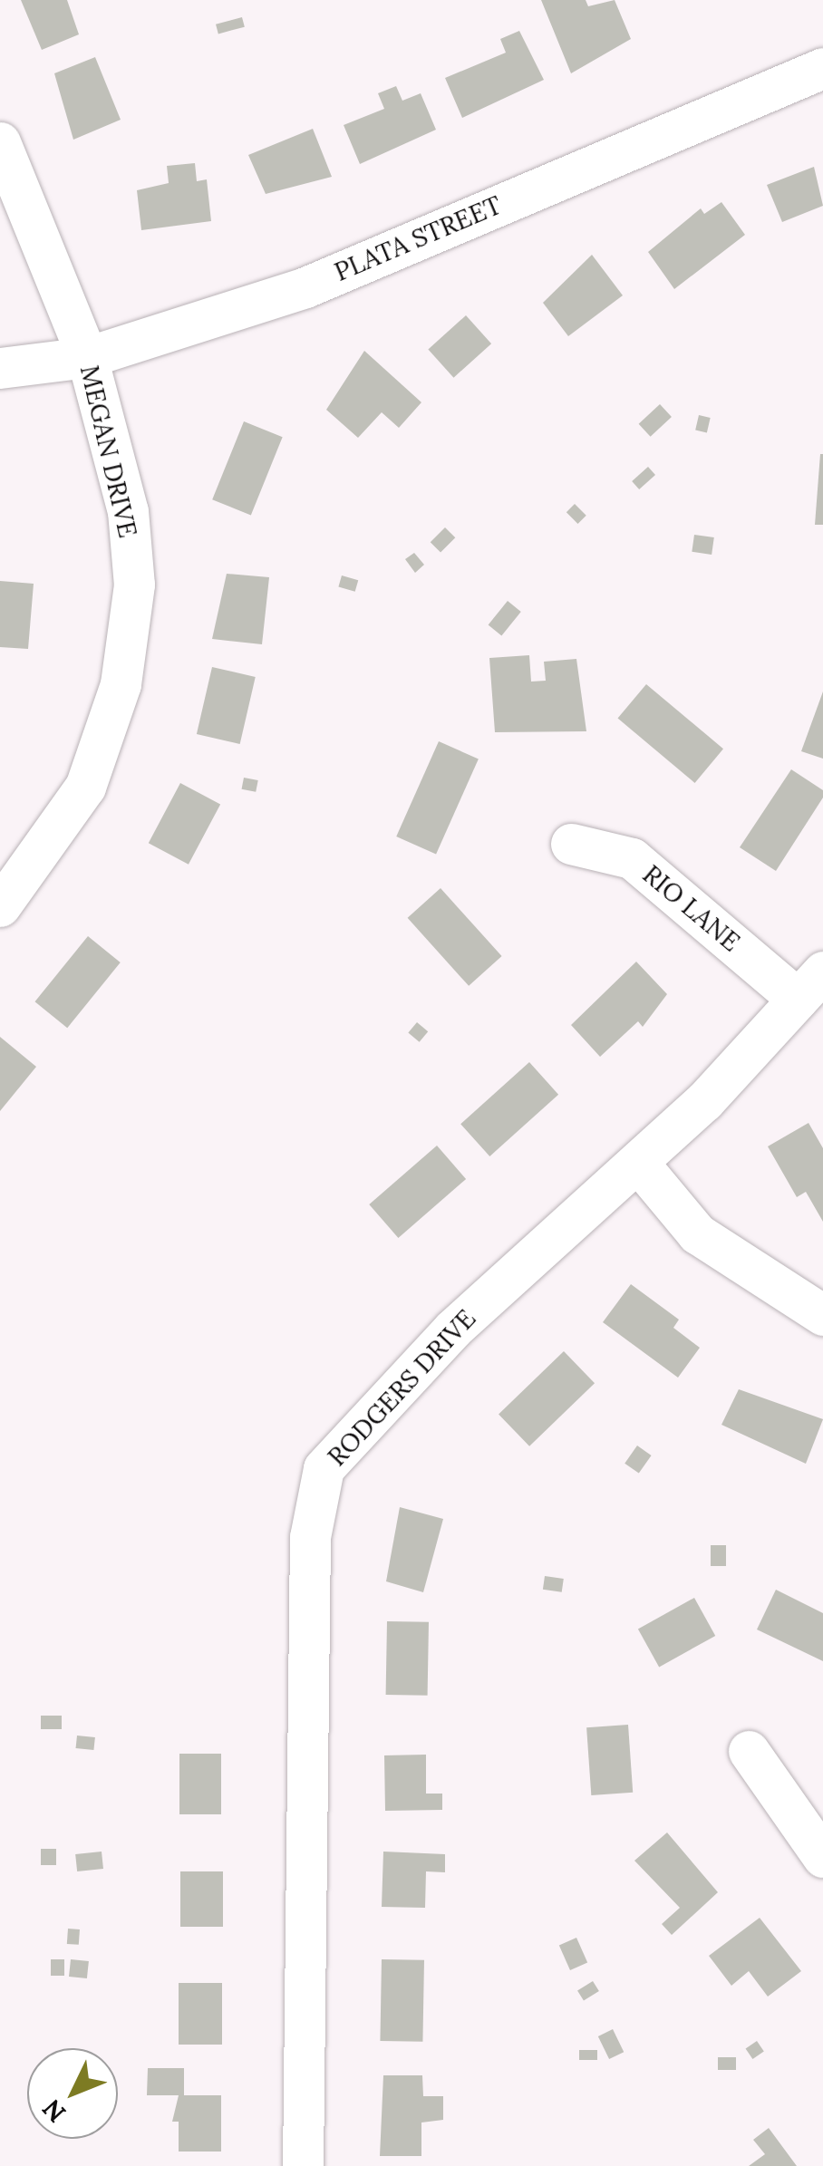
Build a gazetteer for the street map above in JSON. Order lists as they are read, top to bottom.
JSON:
{
  "streets": {
    "street": [
      "PLATA STREET",
      "MEGAN DRIVE",
      "RIO LANE",
      "RODGERS DRIVE"
    ]
  },
  "crossings": [
    ["PLATA STREET", "MEGAN DRIVE"],
    ["RIO LANE", "RODGERS DRIVE"]
  ],
  "north": "bottom left"
}
